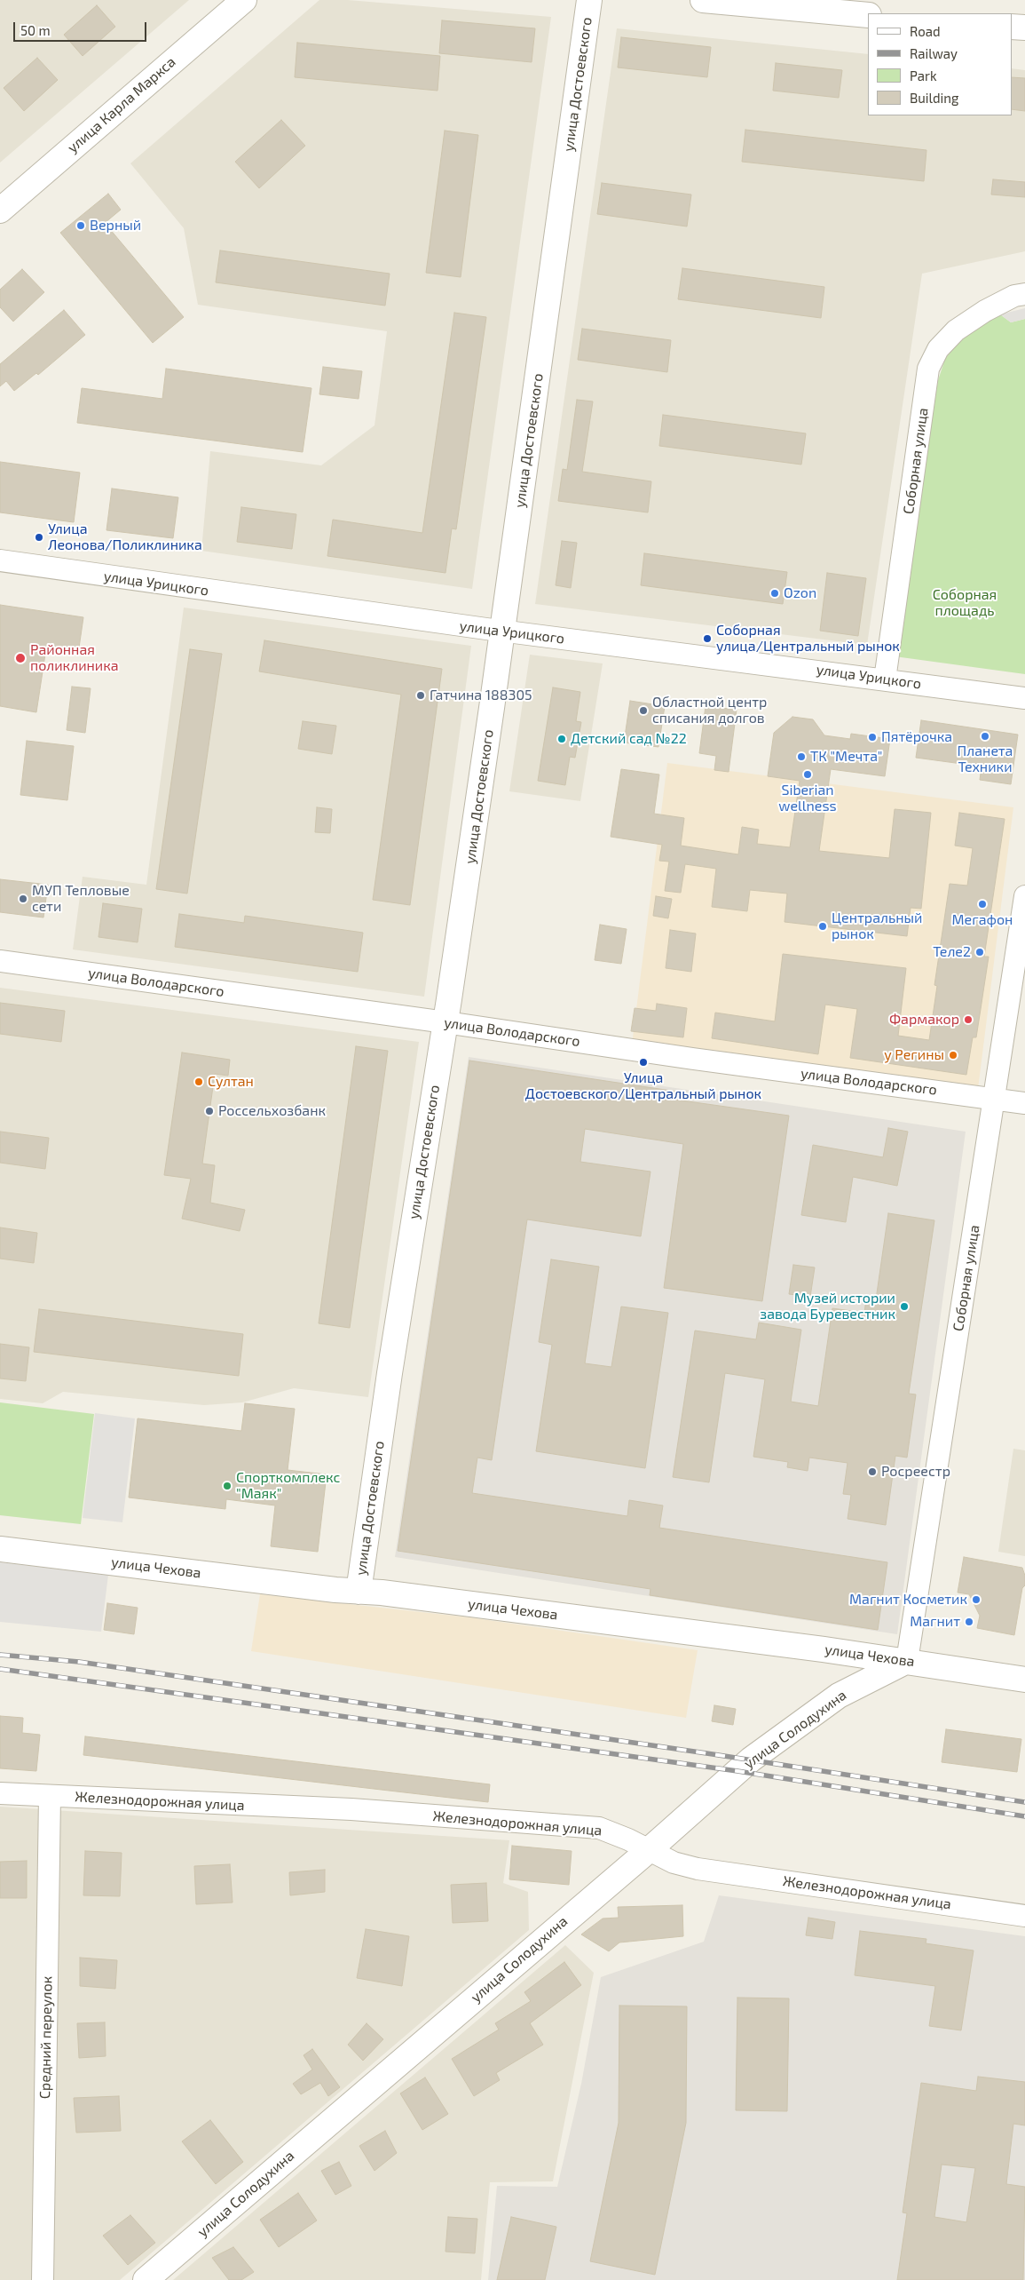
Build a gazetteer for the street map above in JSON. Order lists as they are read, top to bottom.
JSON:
{
  "streets": {
    "street": [
      "улица Достоевского",
      "улица Карла Маркса",
      "Соборная улица",
      "улица Урицкого",
      "улица Володарского",
      "улица Чехова",
      "улица Солодухина",
      "Железнодорожная улица",
      "Средний переулок"
    ]
  },
  "crossings": [
    ["улица Достоевского", "улица Урицкого"],
    ["улица Достоевского", "улица Володарского"],
    ["улица Достоевского", "улица Чехова"],
    ["Соборная улица", "улица Урицкого"],
    ["Соборная улица", "улица Володарского"],
    ["Соборная улица", "улица Чехова"],
    ["Соборная улица", "улица Солодухина"],
    ["улица Чехова", "улица Солодухина"],
    ["улица Солодухина", "Железнодорожная улица"],
    ["Железнодорожная улица", "Средний переулок"]
  ],
  "parks": ["Соборная площадь"],
  "places": [
    "Верный",
    "Улица Леонова/Поликлиника",
    "Ozon",
    "Соборная улица/Центральный рынок",
    "Районная поликлиника",
    "Гатчина 188305",
    "Областной центр списания долгов",
    "Планета Техники",
    "Пятёрочка",
    "Детский сад №22",
    "ТК \"Мечта\"",
    "Siberian wellness",
    "МУП Тепловые сети",
    "Мегафон",
    "Центральный рынок",
    "Теле2",
    "Фармакор",
    "у Регины",
    "Улица Достоевского/Центральный рынок",
    "Султан",
    "Россельхозбанк",
    "Музей истории завода Буревестник",
    "Росреестр",
    "Спорткомплекс \"Маяк\"",
    "Магнит Косметик",
    "Магнит"
  ],
  "legend": [
    "Road",
    "Railway",
    "Park",
    "Building"
  ],
  "scale_bar": "50 m"
}
